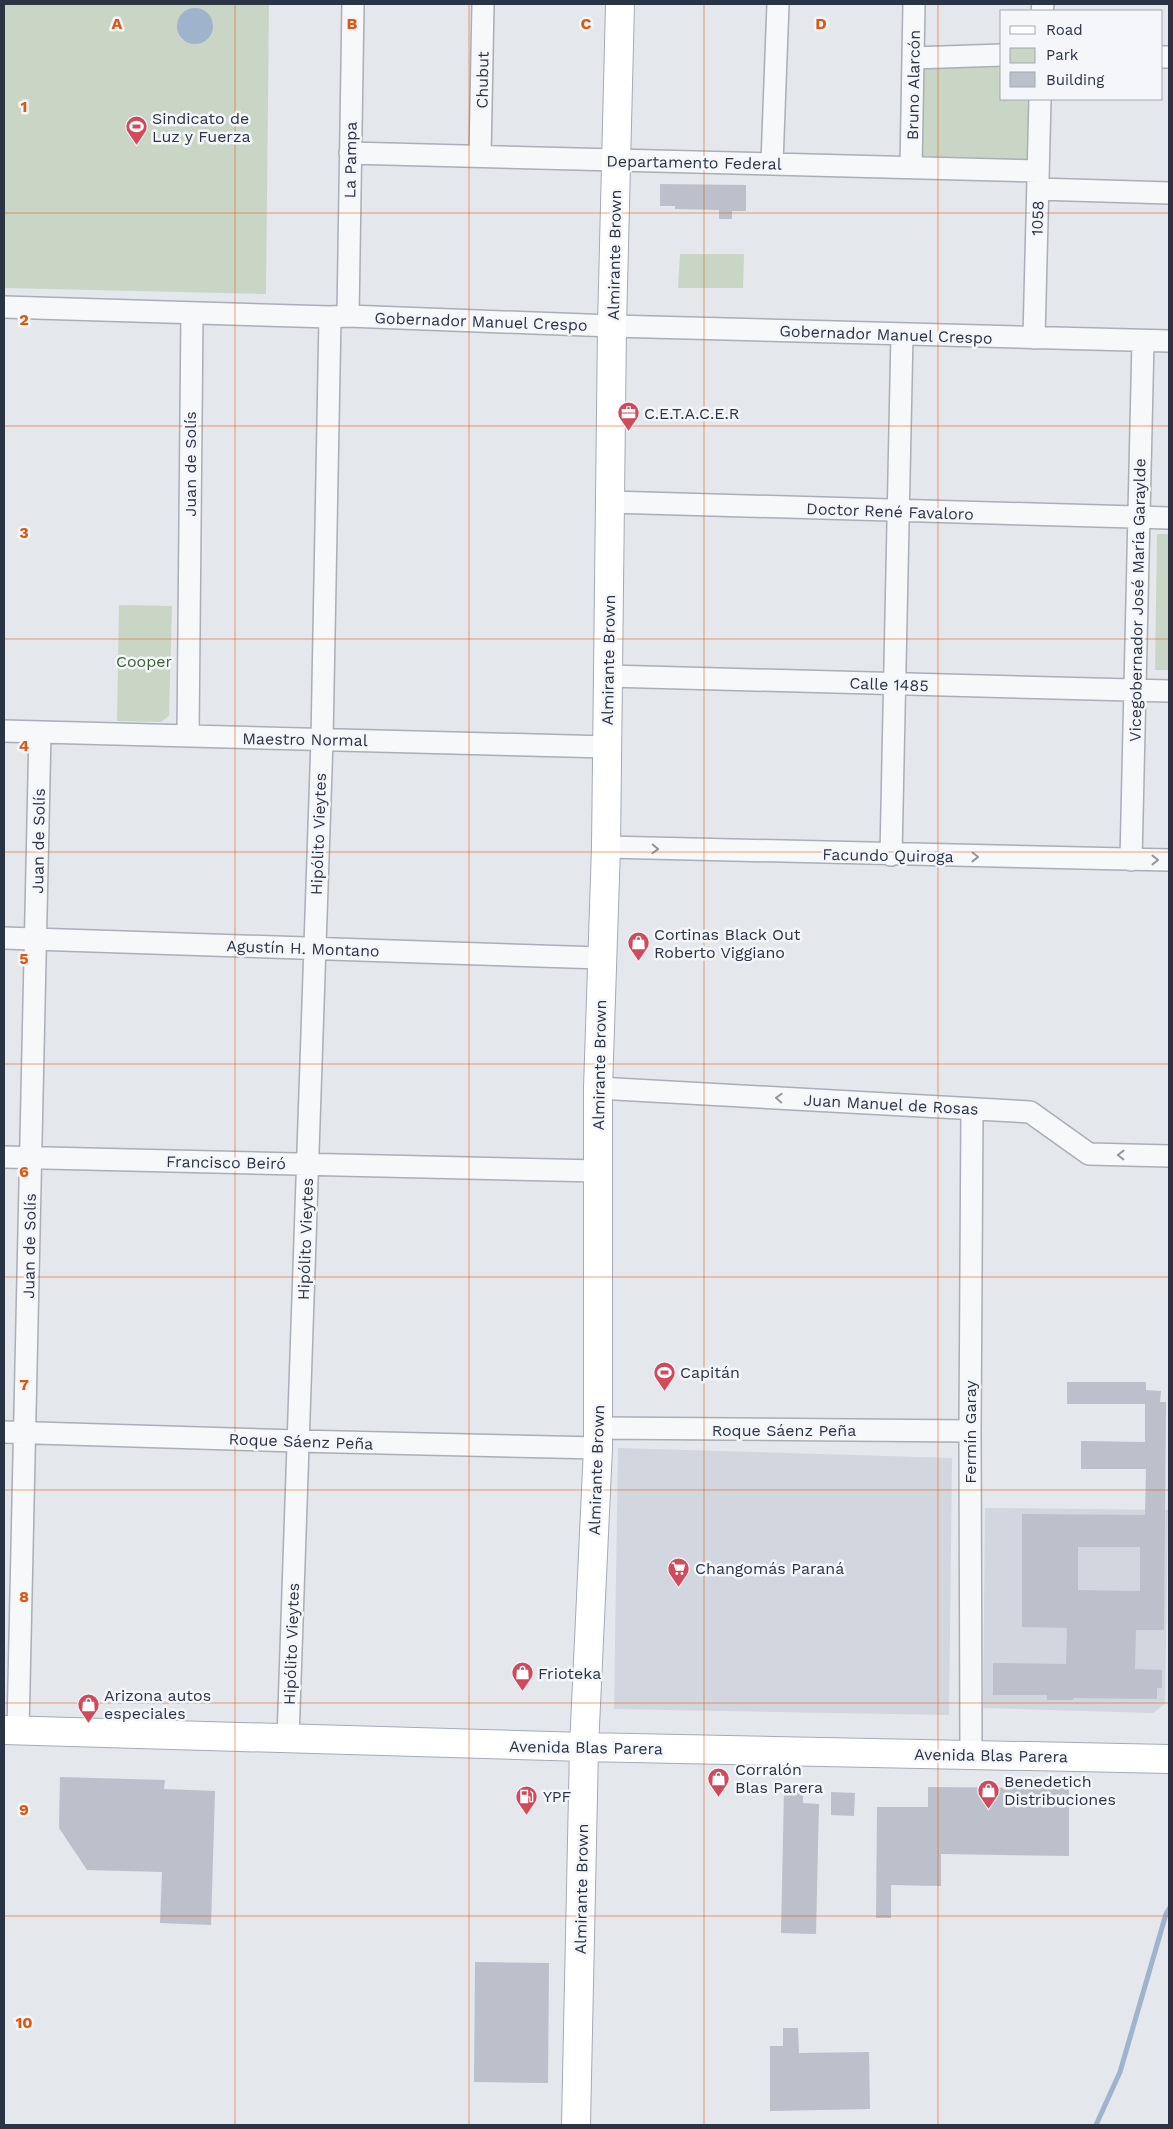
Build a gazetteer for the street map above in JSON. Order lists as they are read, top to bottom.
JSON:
{
  "streets": {
    "main road": ["Almirante Brown", "Avenida Blas Parera"],
    "street": [
      "Chubut",
      "Bruno Alarcón",
      "La Pampa",
      "Departamento Federal",
      "1058",
      "Gobernador Manuel Crespo",
      "Juan de Solís",
      "Doctor René Favaloro",
      "Vicegobernador José María Garaylde",
      "Calle 1485",
      "Maestro Normal",
      "Hipólito Vieytes",
      "Facundo Quiroga",
      "Agustín H. Montano",
      "Juan Manuel de Rosas",
      "Francisco Beiró",
      "Roque Sáenz Peña",
      "Fermín Garay"
    ]
  },
  "crossings": [
    ["Chubut", "Departamento Federal"],
    ["Bruno Alarcón", "Departamento Federal"],
    ["La Pampa", "Departamento Federal"],
    ["La Pampa", "Gobernador Manuel Crespo"],
    ["La Pampa", "Maestro Normal"],
    ["La Pampa", "Hipólito Vieytes"],
    ["Departamento Federal", "1058"],
    ["Departamento Federal", "Almirante Brown"],
    ["1058", "Gobernador Manuel Crespo"],
    ["Almirante Brown", "Gobernador Manuel Crespo"],
    ["Almirante Brown", "Doctor René Favaloro"],
    ["Almirante Brown", "Calle 1485"],
    ["Almirante Brown", "Maestro Normal"],
    ["Almirante Brown", "Facundo Quiroga"],
    ["Almirante Brown", "Agustín H. Montano"],
    ["Almirante Brown", "Juan Manuel de Rosas"],
    ["Almirante Brown", "Francisco Beiró"],
    ["Almirante Brown", "Roque Sáenz Peña"],
    ["Almirante Brown", "Avenida Blas Parera"],
    ["Gobernador Manuel Crespo", "Juan de Solís"],
    ["Gobernador Manuel Crespo", "Vicegobernador José María Garaylde"],
    ["Juan de Solís", "Maestro Normal"],
    ["Juan de Solís", "Agustín H. Montano"],
    ["Juan de Solís", "Francisco Beiró"],
    ["Juan de Solís", "Roque Sáenz Peña"],
    ["Juan de Solís", "Avenida Blas Parera"],
    ["Doctor René Favaloro", "Vicegobernador José María Garaylde"],
    ["Vicegobernador José María Garaylde", "Calle 1485"],
    ["Vicegobernador José María Garaylde", "Facundo Quiroga"],
    ["Maestro Normal", "Hipólito Vieytes"],
    ["Hipólito Vieytes", "Agustín H. Montano"],
    ["Hipólito Vieytes", "Francisco Beiró"],
    ["Hipólito Vieytes", "Roque Sáenz Peña"],
    ["Hipólito Vieytes", "Avenida Blas Parera"],
    ["Juan Manuel de Rosas", "Fermín Garay"],
    ["Roque Sáenz Peña", "Fermín Garay"],
    ["Fermín Garay", "Avenida Blas Parera"]
  ],
  "one_way": ["Facundo Quiroga", "Juan Manuel de Rosas"],
  "parks": ["Cooper"],
  "places": {
    "sports": ["Sindicato de Luz y Fuerza", "Capitán"],
    "office": ["C.E.T.A.C.E.R"],
    "shop": [
      "Cortinas Black Out Roberto Viggiano",
      "Frioteka",
      "Arizona autos especiales",
      "Corralón Blas Parera",
      "Benedetich Distribuciones"
    ],
    "supermarket": ["Changomás Paraná"],
    "fuel station": ["YPF"]
  },
  "legend": ["Road", "Park", "Building"],
  "grid": {
    "columns": [
      "A",
      "B",
      "C",
      "D"
    ],
    "rows": [
      "1",
      "2",
      "3",
      "4",
      "5",
      "6",
      "7",
      "8",
      "9",
      "10"
    ]
  }
}
